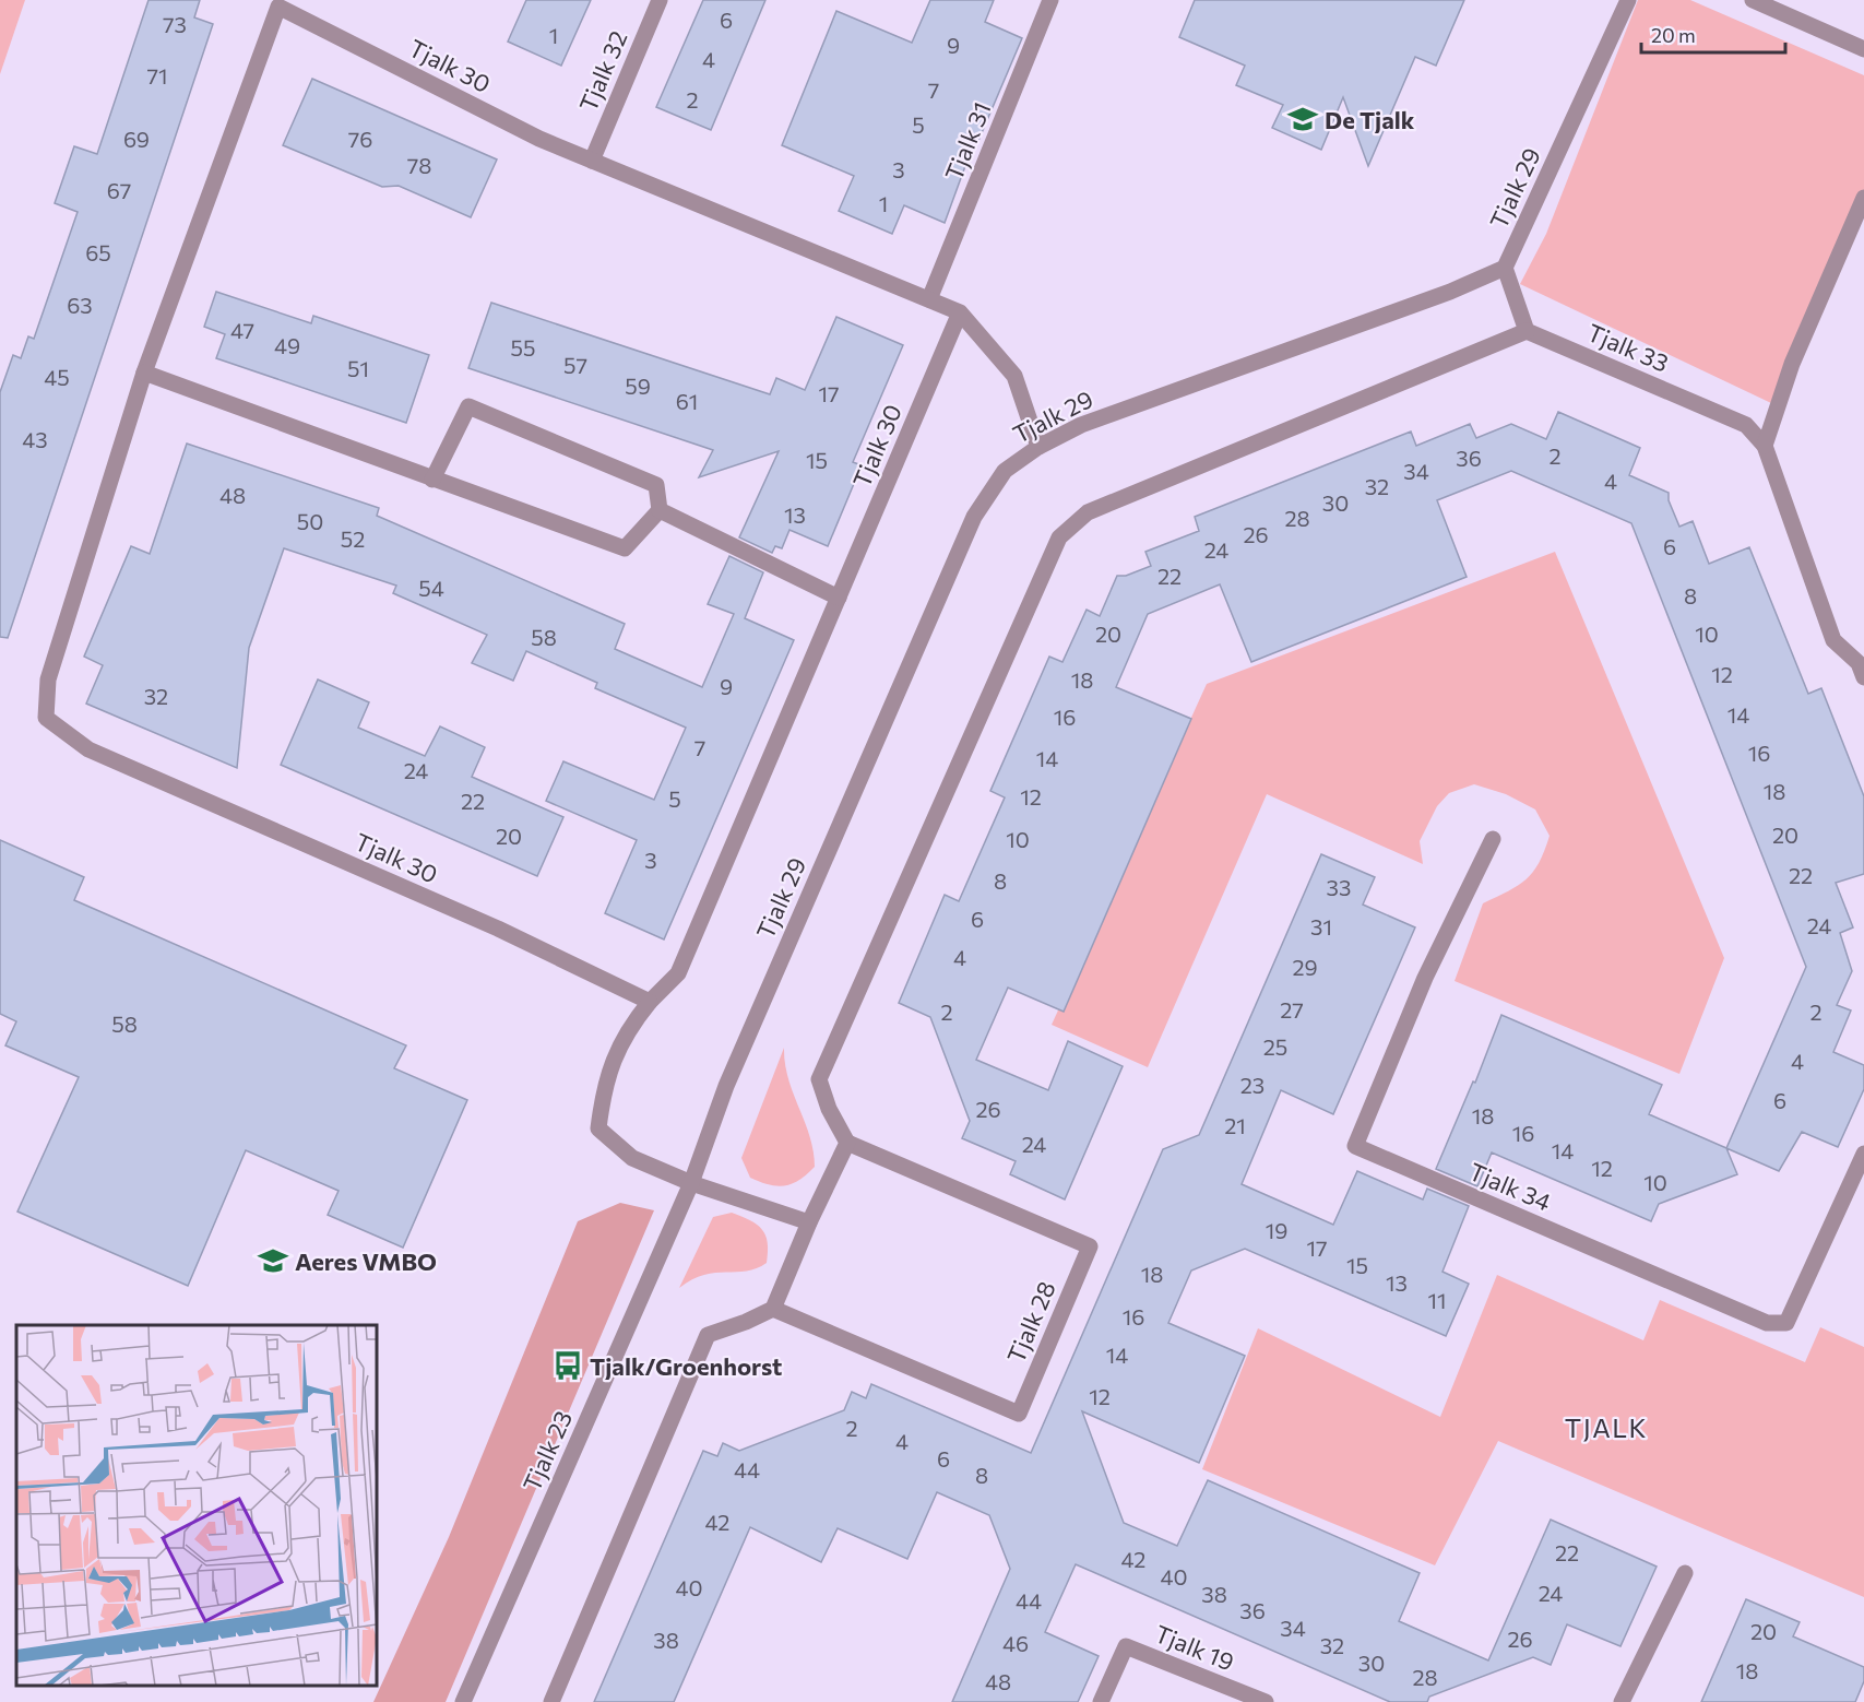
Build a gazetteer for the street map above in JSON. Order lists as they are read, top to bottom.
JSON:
{
  "streets": {
    "street": [
      "Tjalk 30",
      "Tjalk 32",
      "Tjalk 31",
      "Tjalk 29",
      "Tjalk 33",
      "Tjalk 34",
      "Tjalk 28",
      "Tjalk 23",
      "Tjalk 19"
    ]
  },
  "crossings": [
    ["Tjalk 30", "Tjalk 32"],
    ["Tjalk 30", "Tjalk 31"],
    ["Tjalk 30", "Tjalk 29"],
    ["Tjalk 29", "Tjalk 23"]
  ],
  "districts": ["TJALK"],
  "places": {
    "school or university": ["De Tjalk", "Aeres VMBO"],
    "bus stop": ["Tjalk/Groenhorst"]
  },
  "house_numbers": [
    "6",
    "73",
    "1",
    "9",
    "4",
    "71",
    "7",
    "2",
    "5",
    "69",
    "76",
    "78",
    "3",
    "67",
    "1",
    "65",
    "63",
    "47",
    "49",
    "55",
    "57",
    "51",
    "45",
    "59",
    "17",
    "61",
    "43",
    "2",
    "36",
    "15",
    "34",
    "4",
    "32",
    "48",
    "30",
    "13",
    "28",
    "50",
    "26",
    "52",
    "6",
    "24",
    "22",
    "54",
    "8",
    "20",
    "10",
    "58",
    "12",
    "18",
    "9",
    "32",
    "14",
    "16",
    "7",
    "16",
    "14",
    "24",
    "18",
    "12",
    "5",
    "22",
    "20",
    "20",
    "10",
    "3",
    "22",
    "8",
    "33",
    "6",
    "24",
    "31",
    "4",
    "29",
    "27",
    "2",
    "2",
    "58",
    "25",
    "4",
    "23",
    "6",
    "26",
    "18",
    "21",
    "16",
    "24",
    "14",
    "12",
    "10",
    "19",
    "17",
    "15",
    "18",
    "13",
    "11",
    "16",
    "14",
    "12",
    "2",
    "4",
    "6",
    "44",
    "8",
    "42",
    "22",
    "42",
    "40",
    "40",
    "24",
    "38",
    "44",
    "36",
    "34",
    "20",
    "26",
    "38",
    "46",
    "32",
    "30",
    "18",
    "28",
    "48"
  ],
  "scale_bar": "20 m"
}
